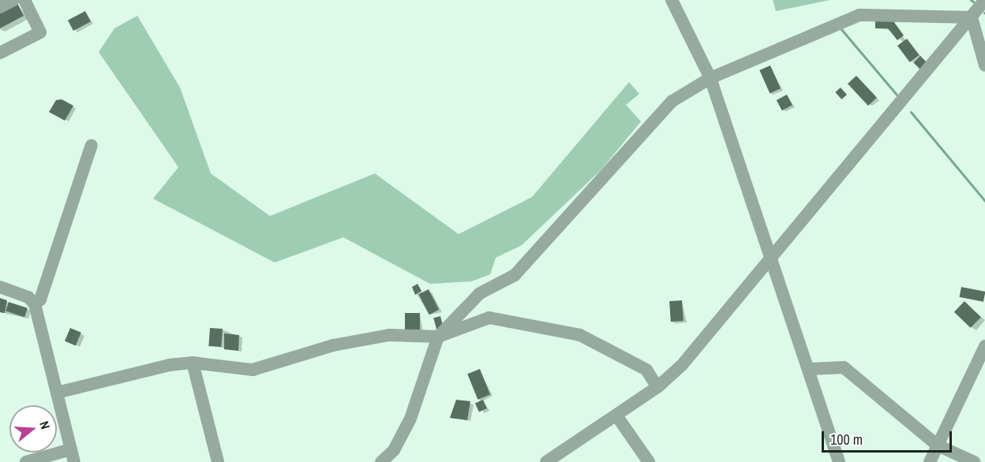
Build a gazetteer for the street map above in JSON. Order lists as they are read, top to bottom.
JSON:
{
  "scale_bar": "100 m",
  "north": "right"
}
